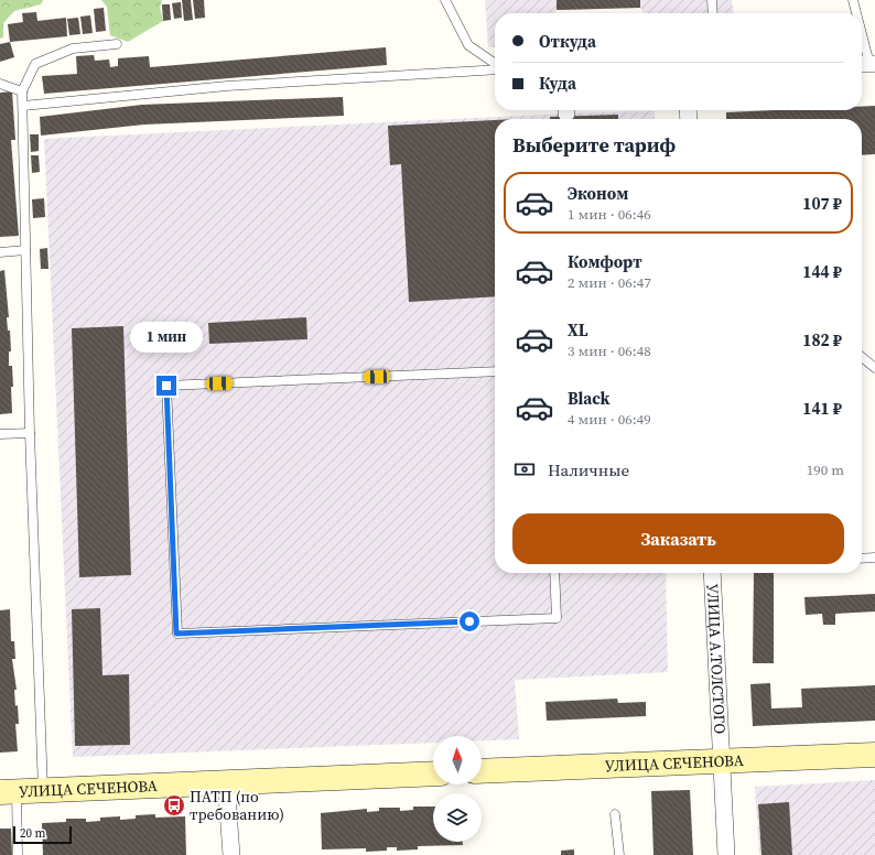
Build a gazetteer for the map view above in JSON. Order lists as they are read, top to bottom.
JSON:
{
  "streets": {
    "main road": ["УЛИЦА СЕЧЕНОВА"],
    "street": ["УЛИЦА А.ТОЛСТОГО"]
  },
  "crossings": [
    ["УЛИЦА А.ТОЛСТОГО", "УЛИЦА СЕЧЕНОВА"]
  ],
  "places": {
    "bus stop": ["ПАТП (по требованию)"]
  },
  "scale_bar": "20 m",
  "north": "top",
  "page": {
    "banner": ["Откуда", "Куда"],
    "heading": "Выберите тариф",
    "list": [
      {
        "name": "Эконом",
        "note": "1 мин · 06:46",
        "value": "107 ₽"
      },
      {
        "name": "Комфорт",
        "note": "2 мин · 06:47",
        "value": "144 ₽"
      },
      {
        "name": "XL",
        "note": "3 мин · 06:48",
        "value": "182 ₽"
      },
      {
        "name": "Black",
        "note": "4 мин · 06:49",
        "value": "141 ₽"
      }
    ],
    "bubble": "1 мин",
    "pay": ["Наличные", "190 m"],
    "buttons": "Заказать",
    "scale": "20 m"
  }
}
